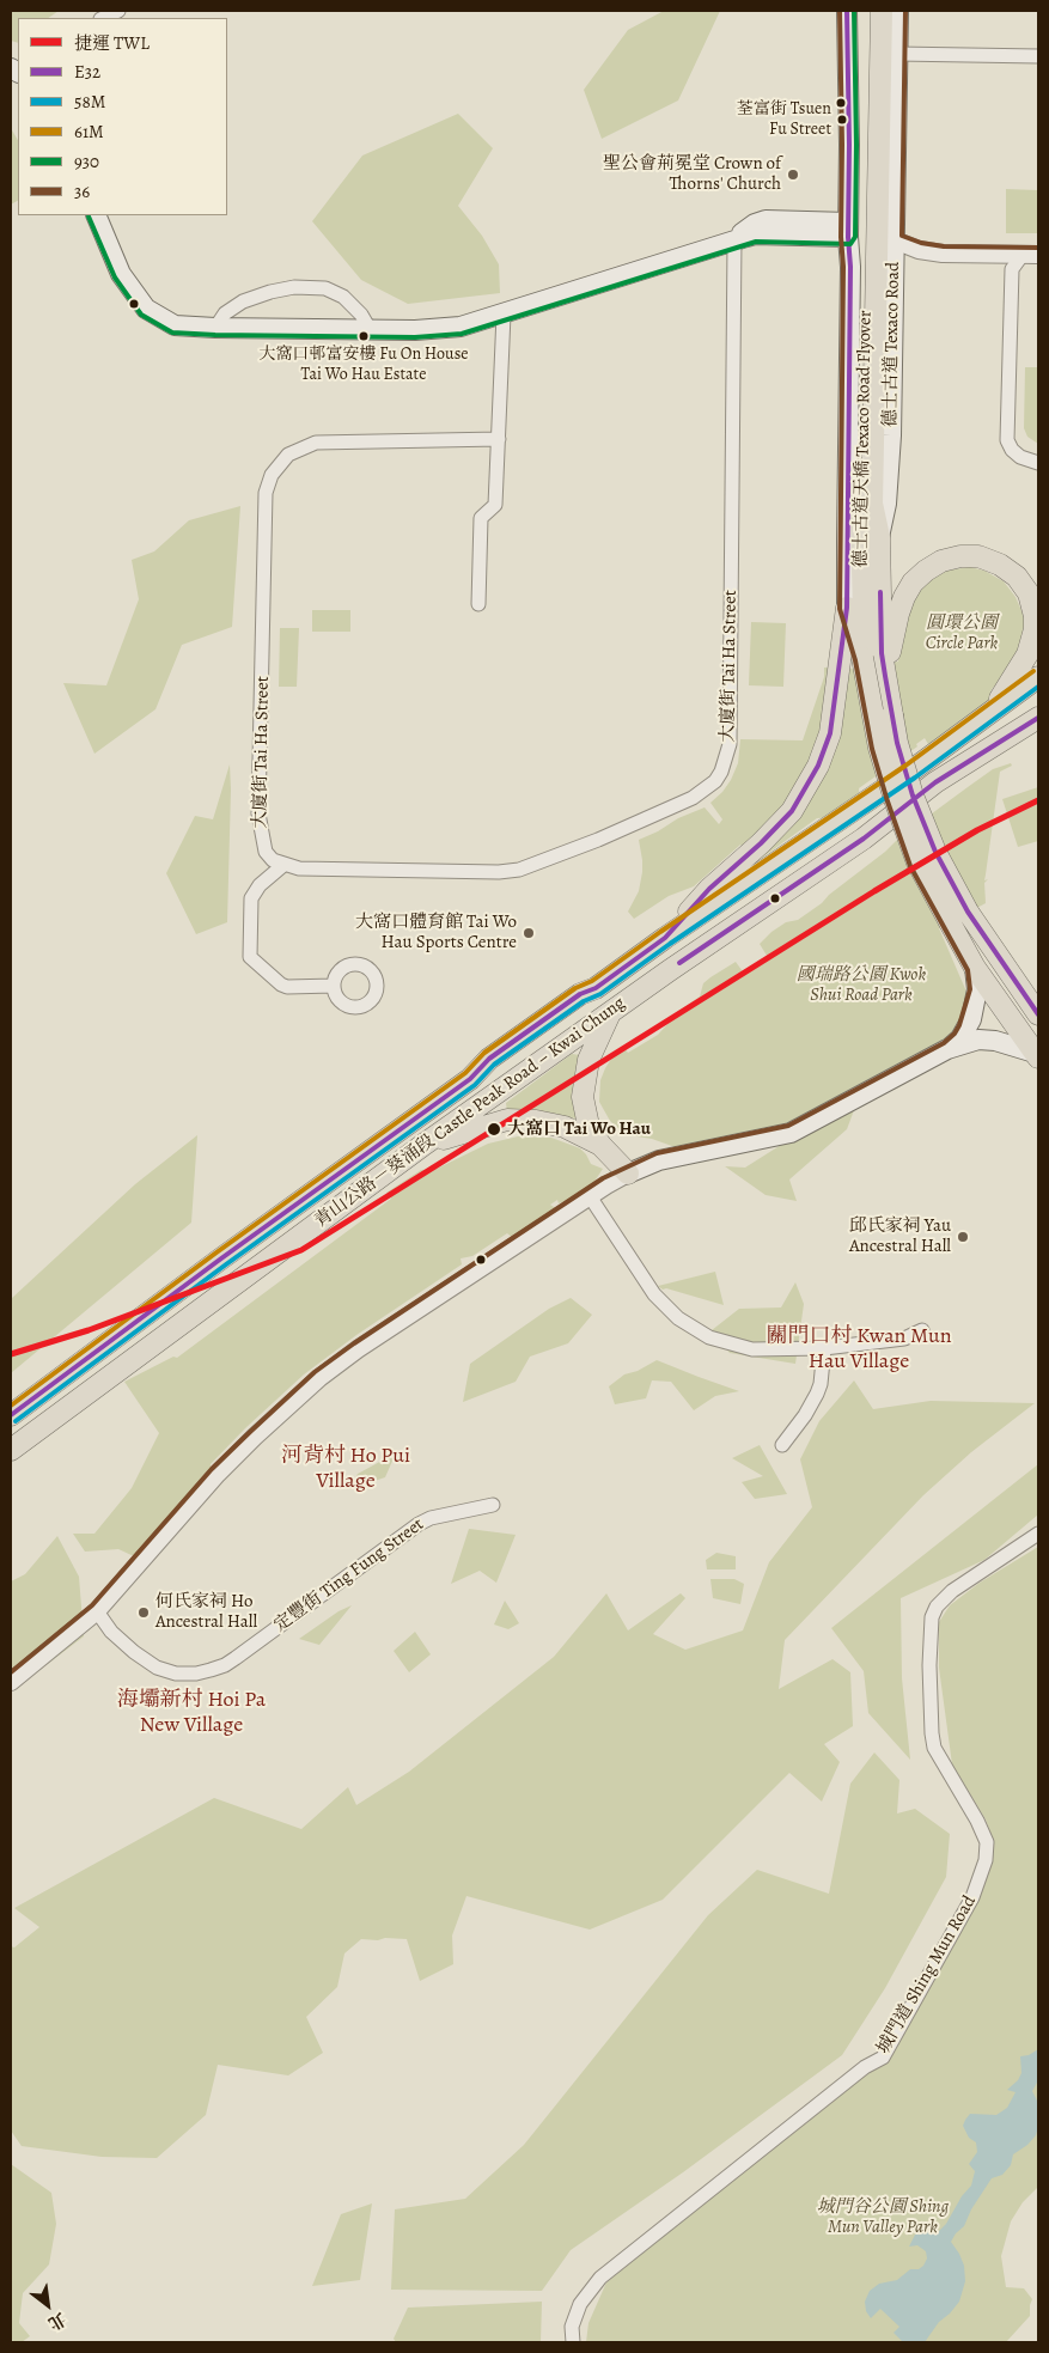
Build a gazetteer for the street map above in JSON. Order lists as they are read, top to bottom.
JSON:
{
  "streets": {
    "main road": ["德士古道 Texaco Road", "德士古道天橋 Texaco Road Flyover", "青山公路－葵涌段 Castle Peak Road – Kwai Chung"],
    "street": ["大廈街 Tai Ha Street", "定豐街 Ting Fung Street", "城門道 Shing Mun Road"]
  },
  "crossings": [
    ["德士古道 Texaco Road", "德士古道天橋 Texaco Road Flyover"]
  ],
  "districts": ["關門口村 Kwan Mun Hau Village", "河背村 Ho Pui Village", "海壩新村 Hoi Pa New Village"],
  "parks": ["圓環公園 Circle Park", "國瑞路公園 Kwok Shui Road Park", "城門谷公園 Shing Mun Valley Park"],
  "places": [
    "荃富街 Tsuen Fu Street",
    "聖公會荊冕堂 Crown of Thorns' Church",
    "大窩口邨富安樓 Fu On House Tai Wo Hau Estate",
    "大窩口體育館 Tai Wo Hau Sports Centre",
    "大窩口 Tai Wo Hau",
    "邱氏家祠 Yau Ancestral Hall",
    "何氏家祠 Ho Ancestral Hall"
  ],
  "lines": [
    "transit line E32",
    "transit line 930",
    "transit line 36",
    "transit line 61M",
    "transit line 58M",
    "metro line TWL"
  ],
  "legend": [
    "捷運 TWL",
    "E32",
    "58M",
    "61M",
    "930",
    "36"
  ],
  "north": "bottom right"
}
